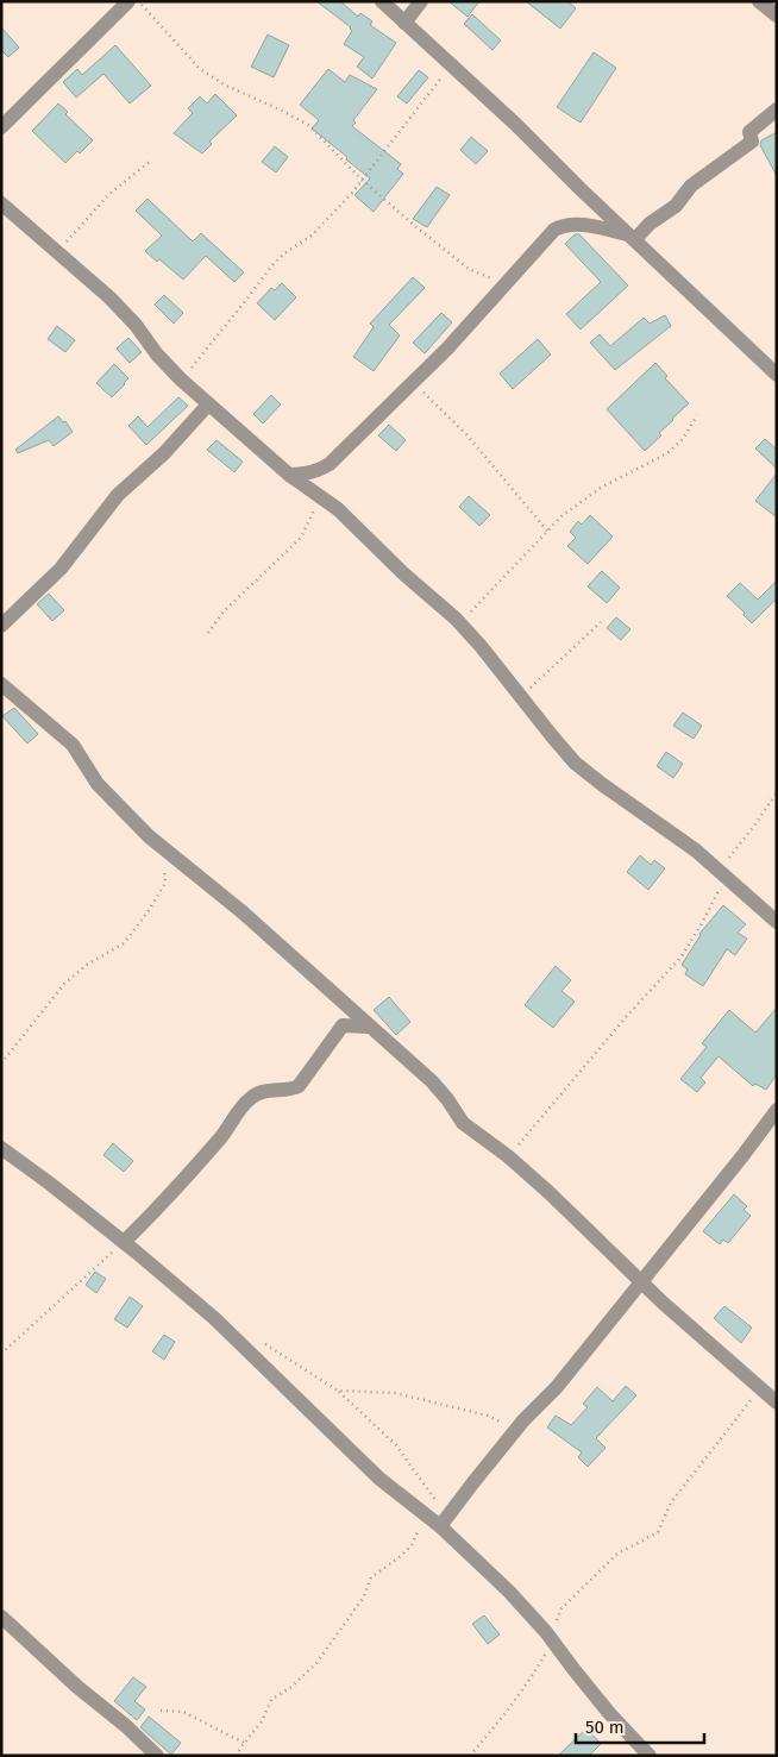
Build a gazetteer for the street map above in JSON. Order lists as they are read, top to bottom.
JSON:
{
  "scale_bar": "50 m"
}
